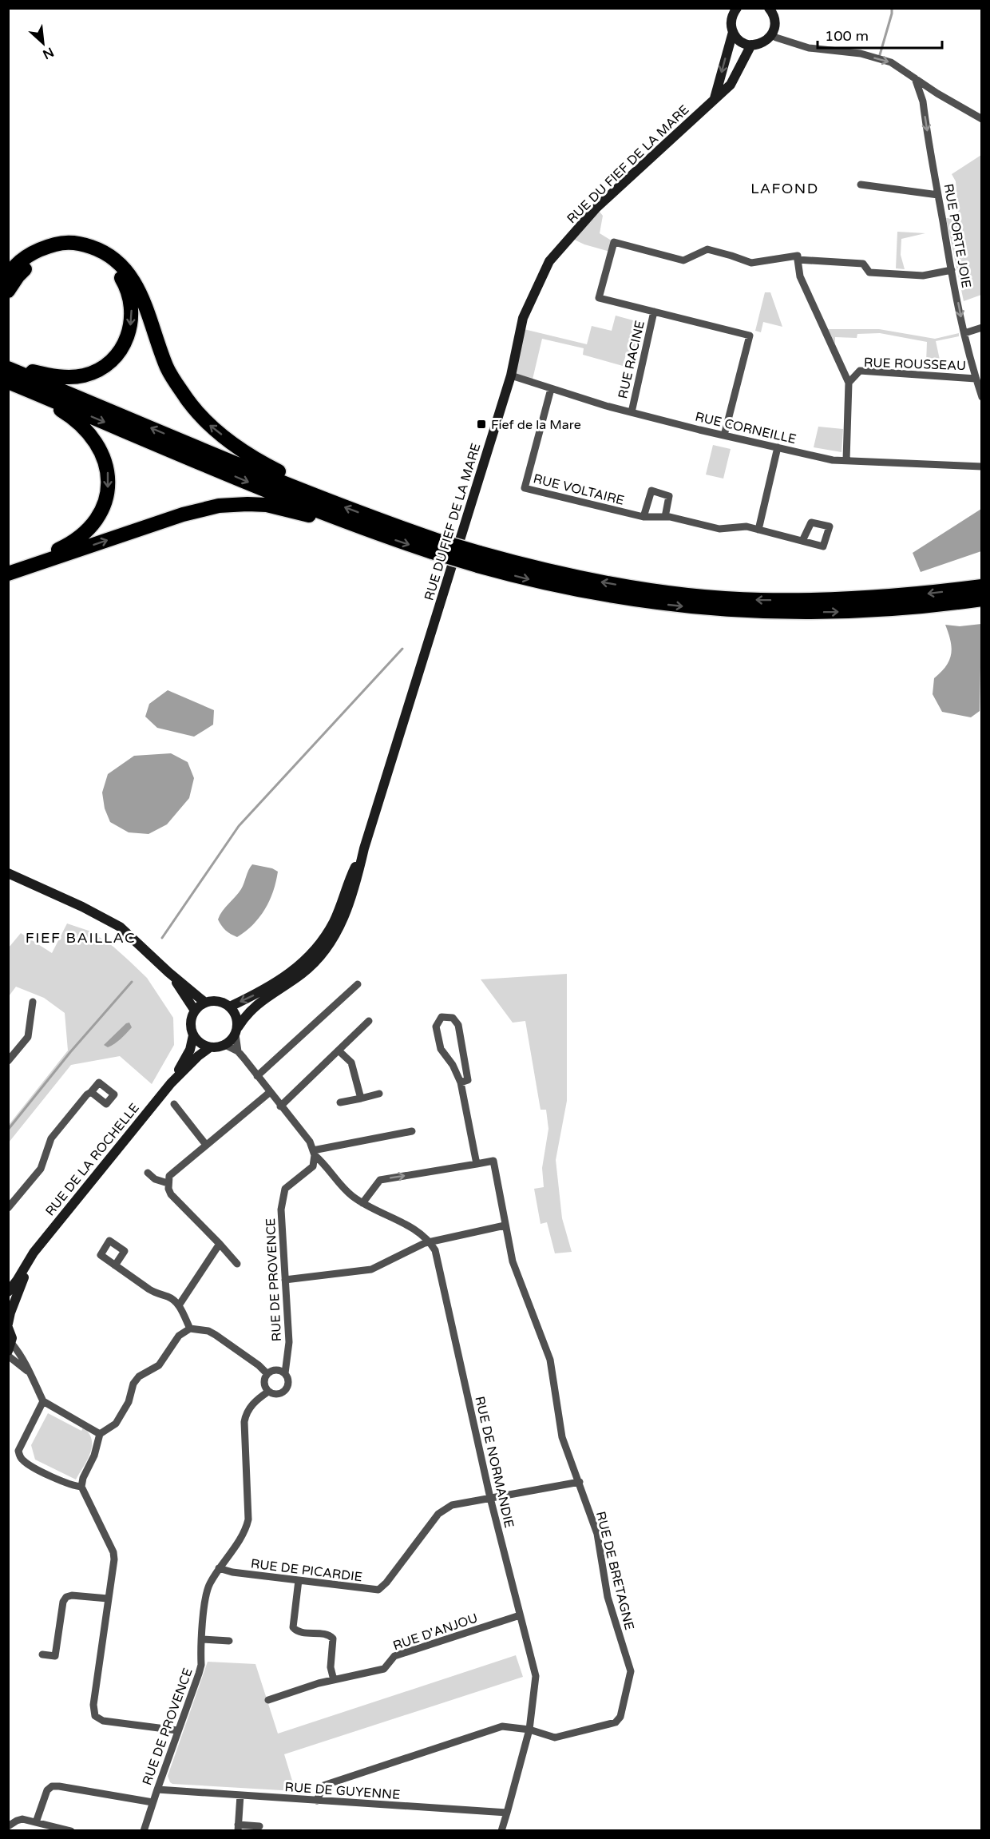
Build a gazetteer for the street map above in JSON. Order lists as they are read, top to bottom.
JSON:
{
  "streets": {
    "main road": ["RUE DU FIEF DE LA MARE", "RUE DE LA ROCHELLE"],
    "street": [
      "RUE PORTE JOIE",
      "RUE RACINE",
      "RUE ROUSSEAU",
      "RUE CORNEILLE",
      "RUE VOLTAIRE",
      "RUE DE PROVENCE",
      "RUE DE NORMANDIE",
      "RUE DE PICARDIE",
      "RUE DE BRETAGNE",
      "RUE D'ANJOU",
      "RUE DE GUYENNE"
    ]
  },
  "crossings": [
    ["RUE DU FIEF DE LA MARE", "RUE CORNEILLE"],
    ["RUE DU FIEF DE LA MARE", "RUE DE LA ROCHELLE"],
    ["RUE PORTE JOIE", "RUE ROUSSEAU"],
    ["RUE RACINE", "RUE CORNEILLE"],
    ["RUE CORNEILLE", "RUE VOLTAIRE"],
    ["RUE DE PROVENCE", "RUE DE PICARDIE"],
    ["RUE DE PROVENCE", "RUE DE GUYENNE"],
    ["RUE DE NORMANDIE", "RUE DE PICARDIE"],
    ["RUE DE NORMANDIE", "RUE DE BRETAGNE"],
    ["RUE DE NORMANDIE", "RUE D'ANJOU"],
    ["RUE DE NORMANDIE", "RUE DE GUYENNE"],
    ["RUE DE PICARDIE", "RUE DE BRETAGNE"],
    ["RUE DE BRETAGNE", "RUE DE GUYENNE"]
  ],
  "one_way": ["RUE PORTE JOIE"],
  "districts": ["LAFOND", "FIEF BAILLAC"],
  "places": {
    "transit": ["Fief de la Mare"]
  },
  "scale_bar": "100 m",
  "north": "bottom right"
}
